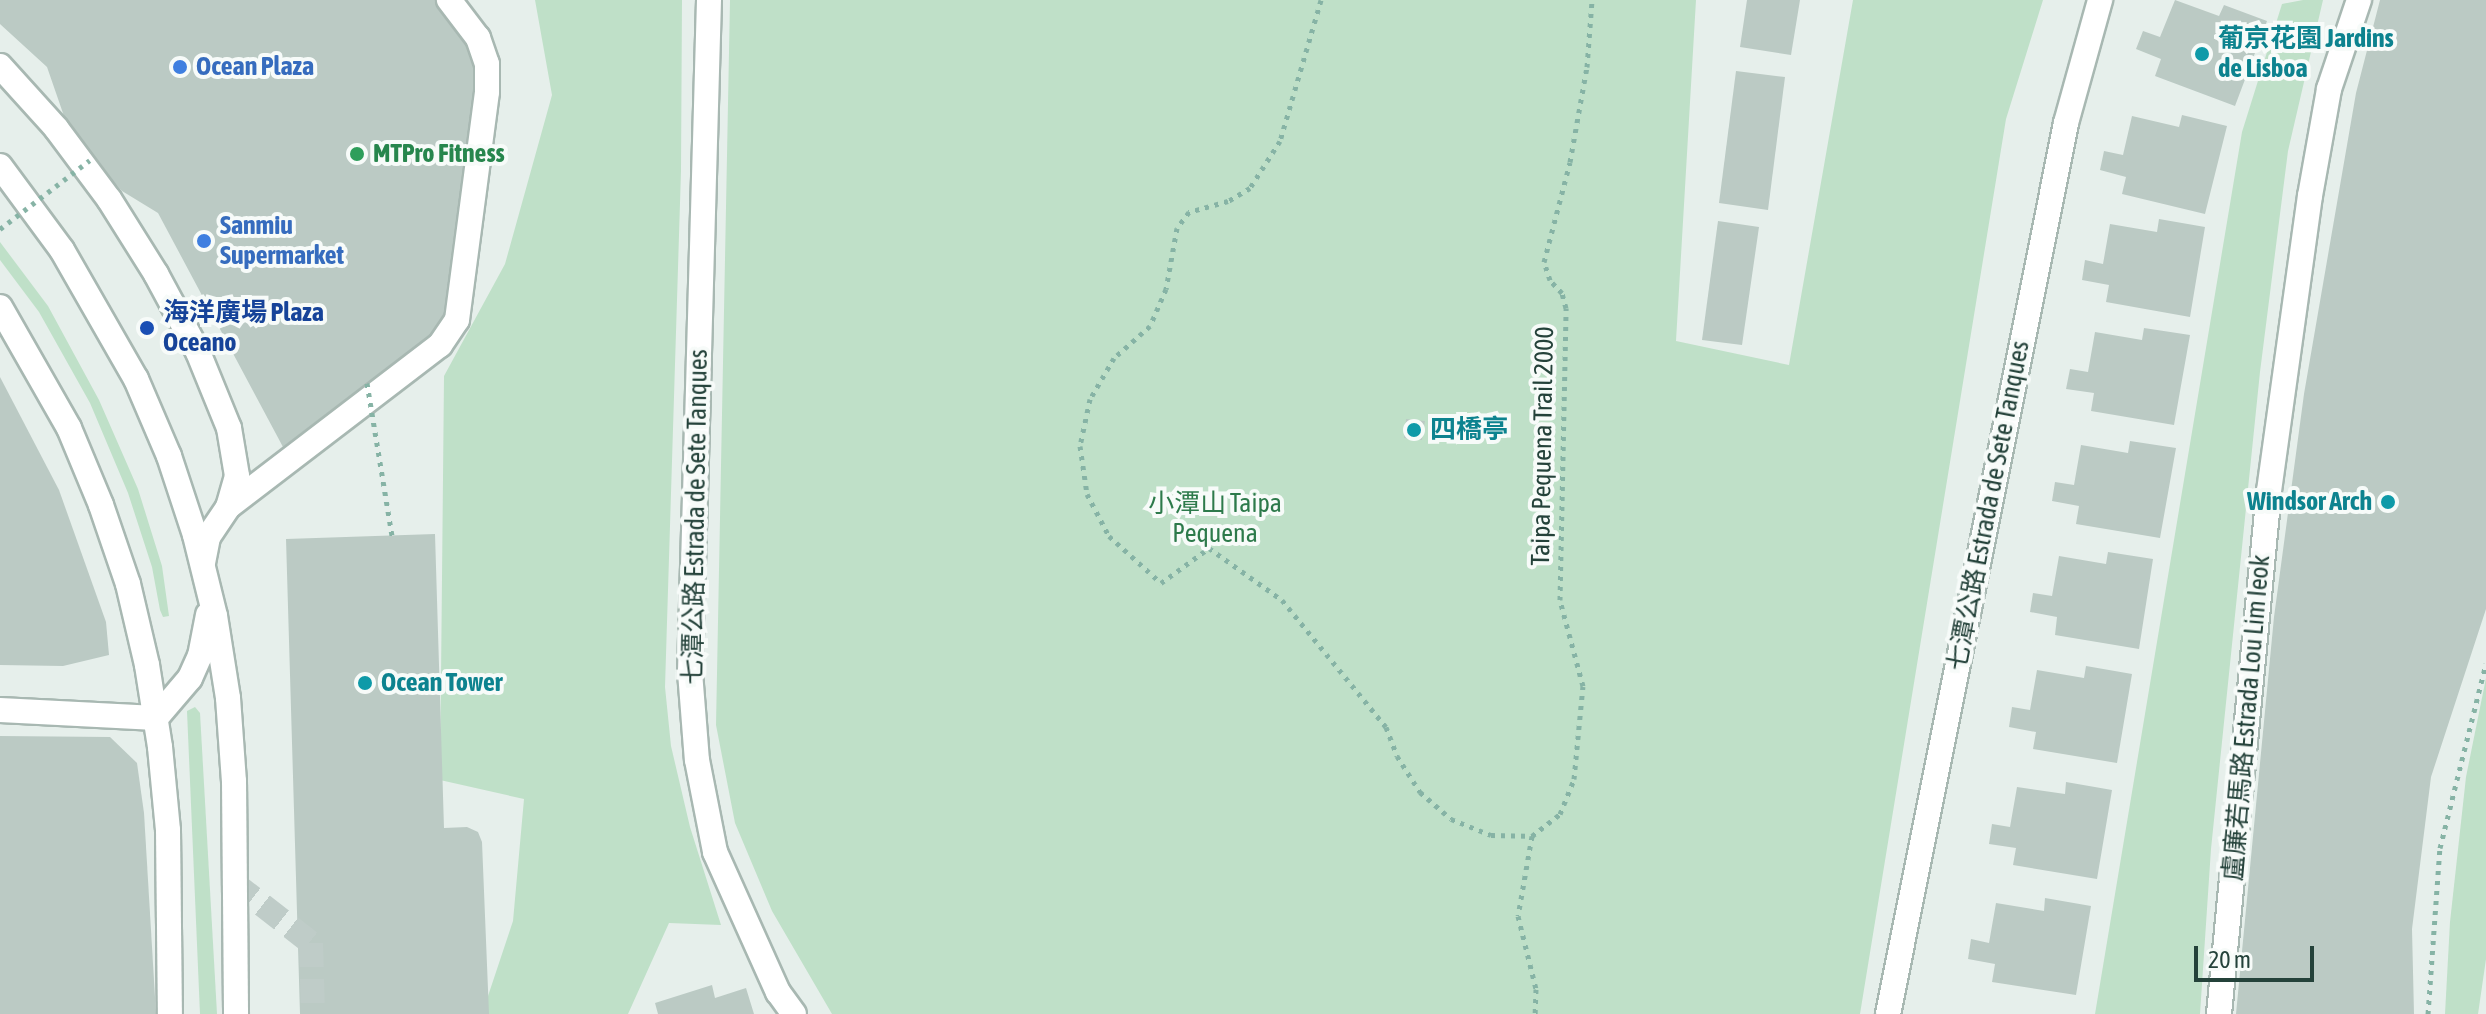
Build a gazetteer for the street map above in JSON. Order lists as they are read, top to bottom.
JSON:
{
  "streets": {
    "street": ["七潭公路 Estrada de Sete Tanques", "盧廉若馬路 Estrada Lou Lim Ieok"],
    "path": ["Taipa Pequena Trail 2000"]
  },
  "parks": ["小潭山 Taipa Pequena"],
  "places": [
    "葡京花園 Jardins de Lisboa",
    "Ocean Plaza",
    "MTPro Fitness",
    "Sanmiu Supermarket",
    "海洋廣場 Plaza Oceano",
    "四橋亭",
    "Windsor Arch",
    "Ocean Tower"
  ],
  "scale_bar": "20 m"
}
